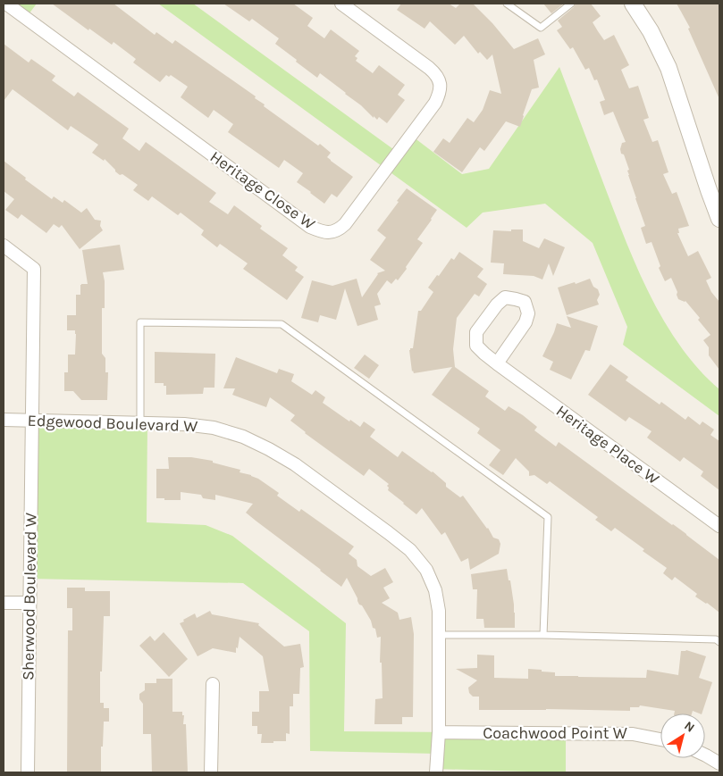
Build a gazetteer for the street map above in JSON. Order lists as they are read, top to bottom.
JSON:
{
  "streets": {
    "street": [
      "Heritage Close W",
      "Edgewood Boulevard W",
      "Heritage Place W",
      "Sherwood Boulevard W",
      "Coachwood Point W"
    ]
  },
  "crossings": [
    ["Edgewood Boulevard W", "Sherwood Boulevard W"],
    ["Edgewood Boulevard W", "Coachwood Point W"]
  ],
  "north": "top right"
}
